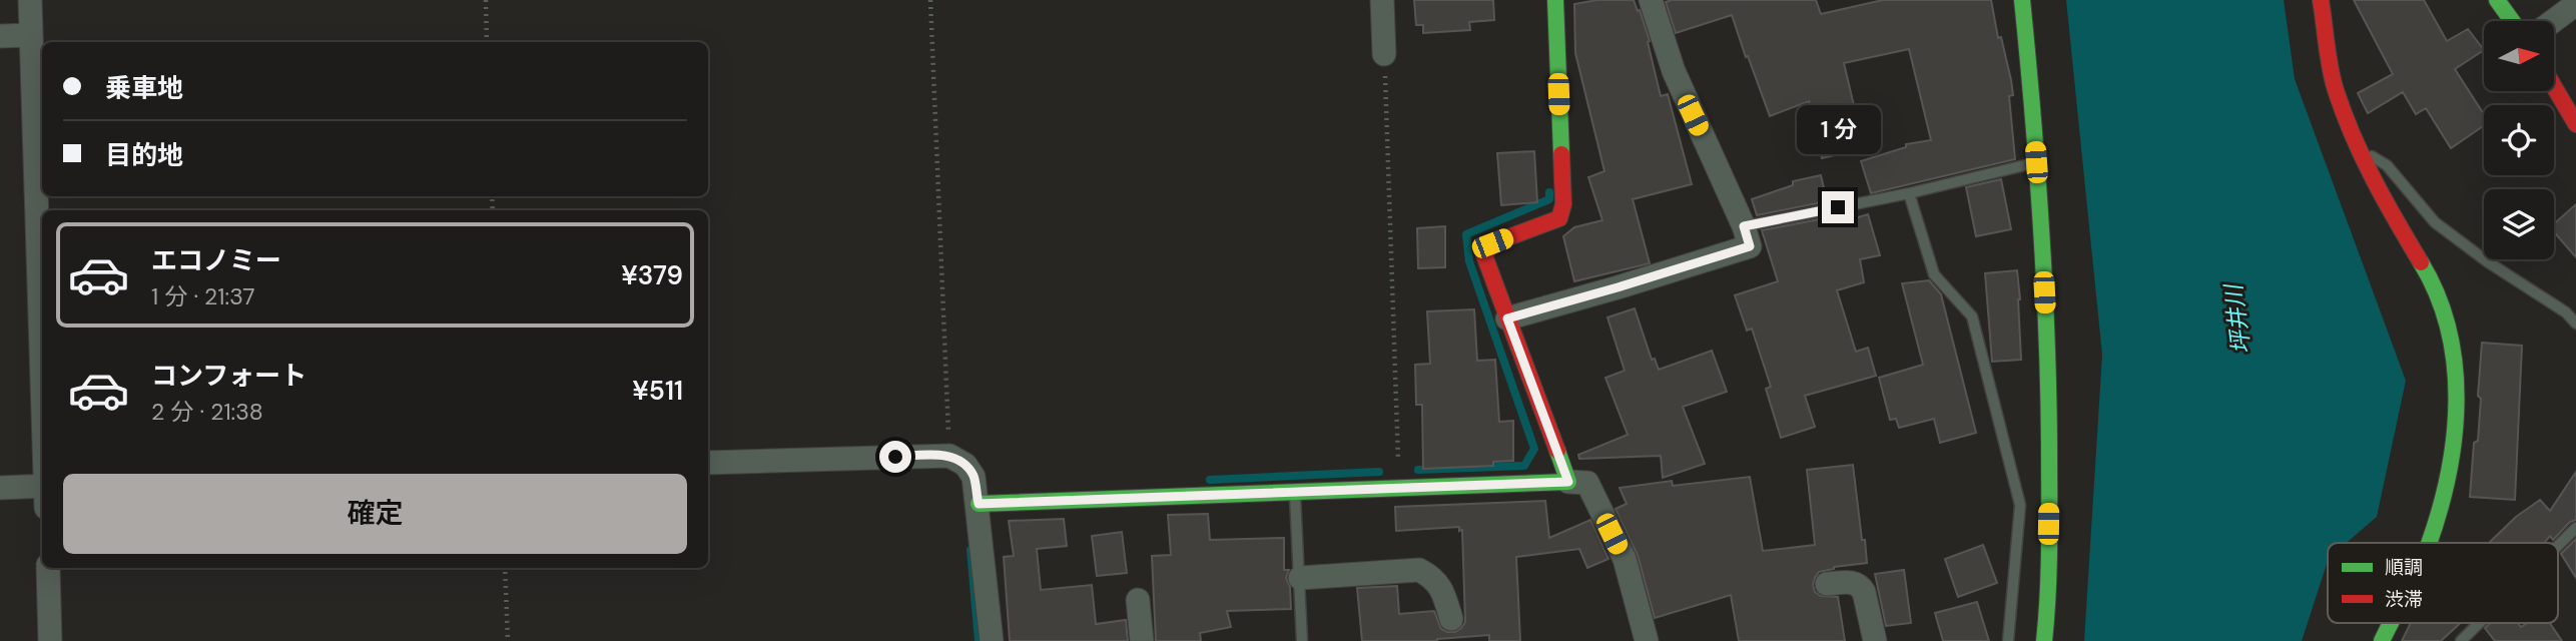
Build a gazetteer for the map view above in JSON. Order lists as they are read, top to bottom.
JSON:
{
  "water": ["坪井川"],
  "legend": ["順調", "渋滞"],
  "north": "right",
  "page": {
    "banner": ["乗車地", "目的地"],
    "bubble": "1 分",
    "list": [
      {
        "name": "エコノミー",
        "note": "1 分 · 21:37",
        "value": "¥379"
      },
      {
        "name": "コンフォート",
        "note": "2 分 · 21:38",
        "value": "¥511"
      }
    ],
    "buttons": "確定"
  }
}
